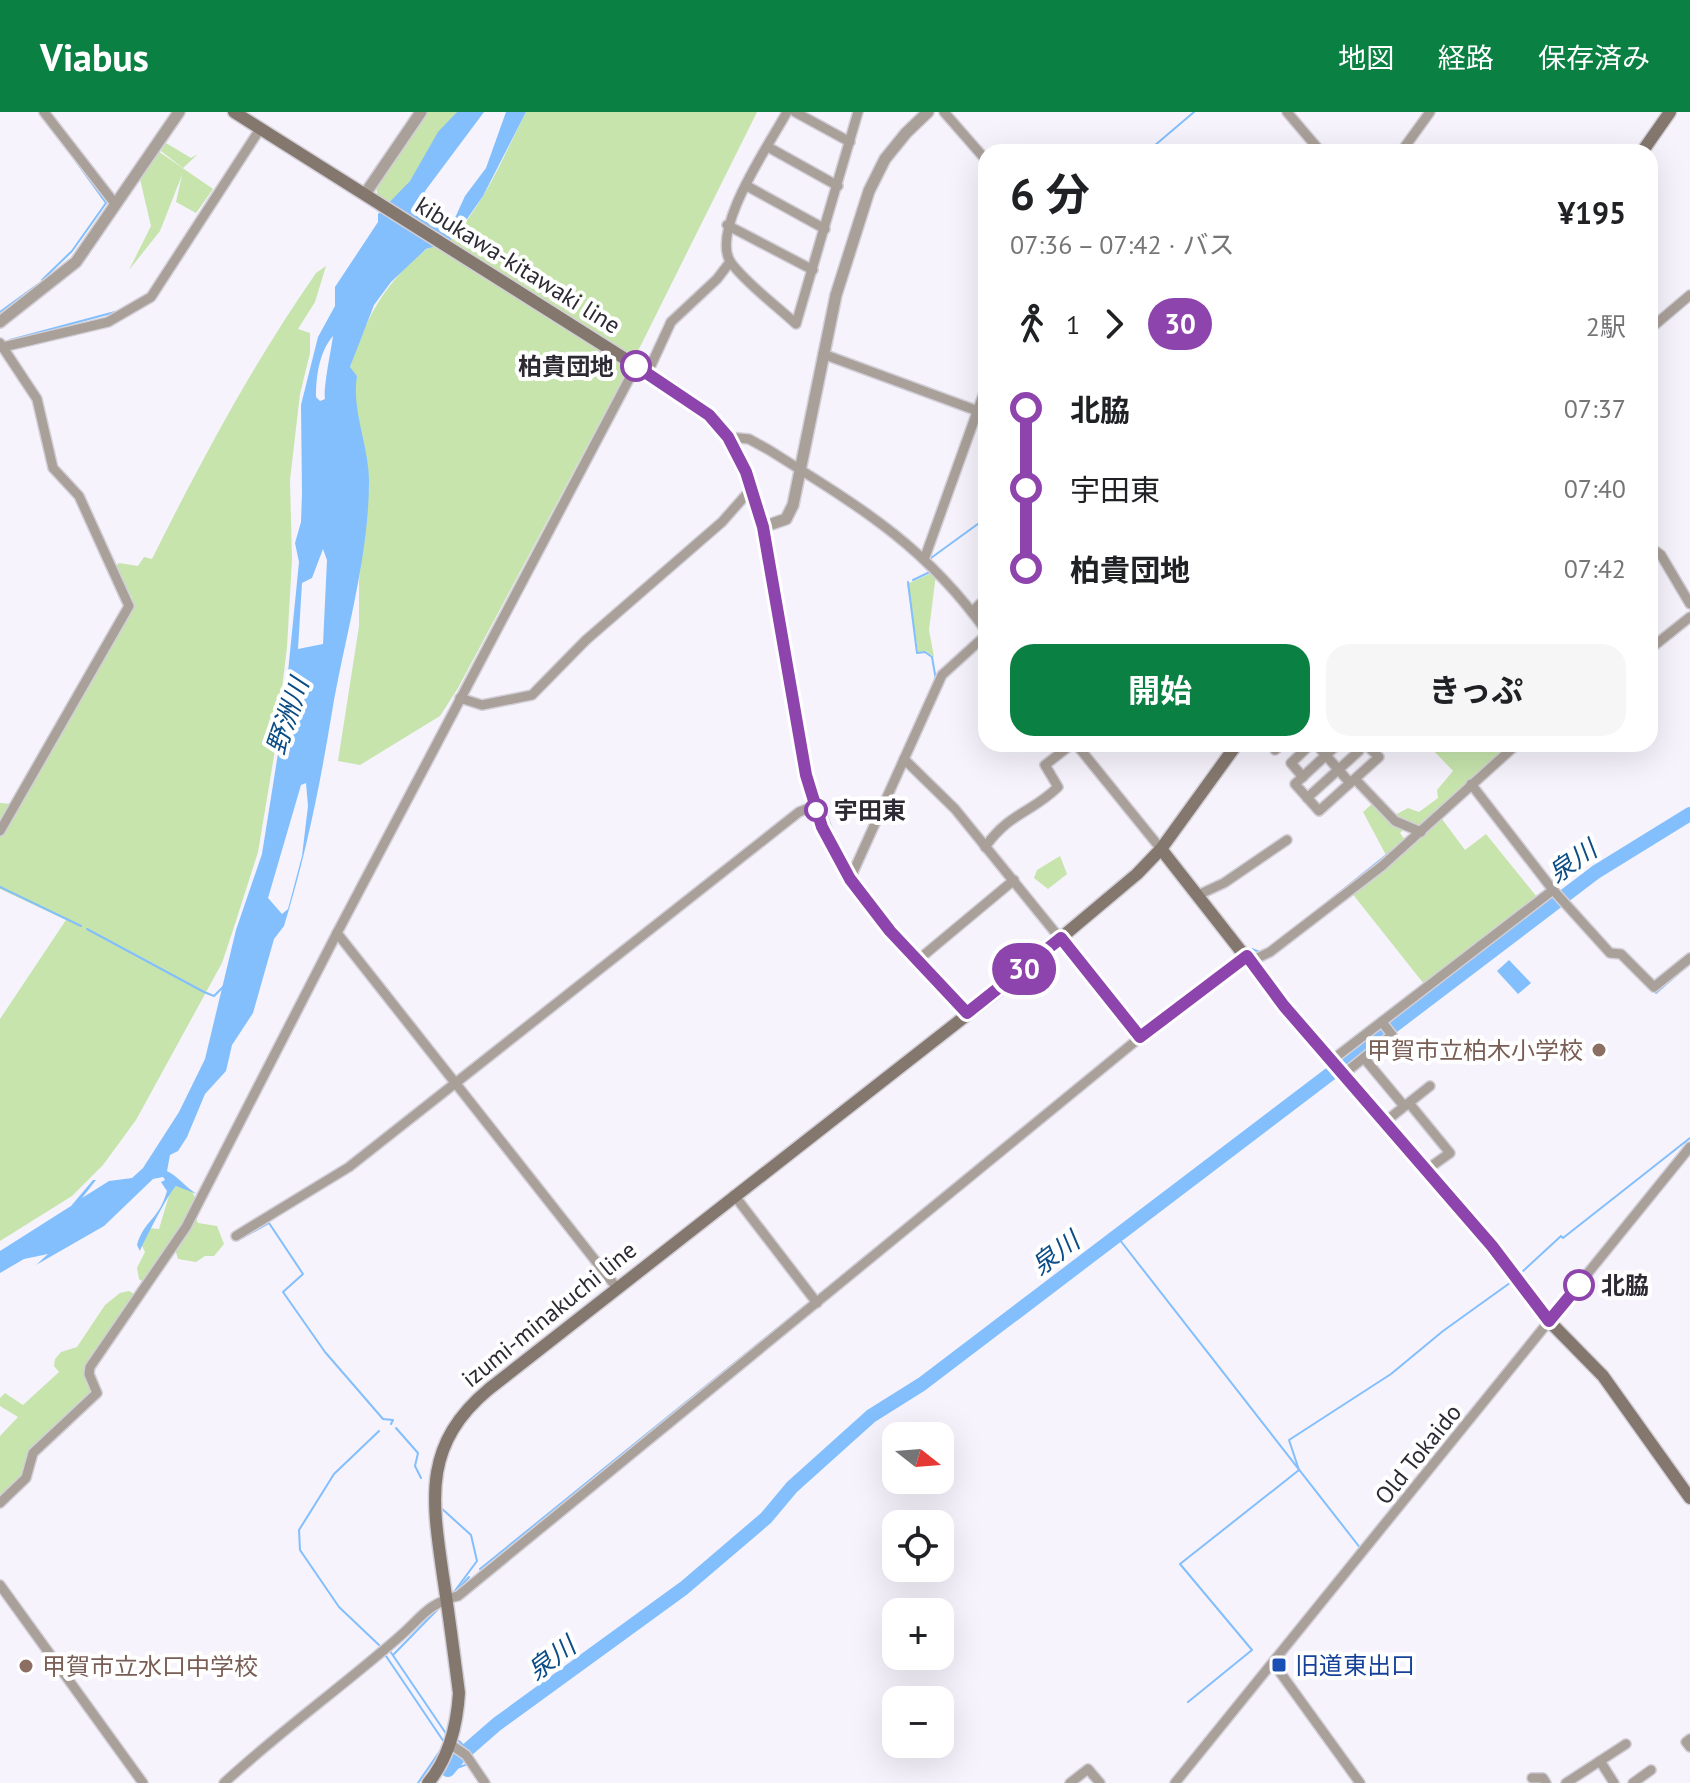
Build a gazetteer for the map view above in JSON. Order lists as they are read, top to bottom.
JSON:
{
  "streets": {
    "main road": ["kibukawa-kitawaki line", "izumi-minakuchi line"],
    "street": ["Old Tokaido"]
  },
  "crossings": [
    ["kibukawa-kitawaki line", "izumi-minakuchi line"]
  ],
  "water": ["野洲川", "泉川"],
  "places": {
    "other": [
      "柏貴団地",
      "宇田東",
      "甲賀市立柏木小学校",
      "北脇",
      "甲賀市立水口中学校"
    ],
    "transit": ["旧道東出口"]
  },
  "lines": ["bus line 30"],
  "north": "right",
  "page": {
    "header": "Viabus",
    "nav": ["地図", "経路", "保存済み"],
    "on_map": "30",
    "heading": ["6 分", "07:36 – 07:42 · バス", "¥195"],
    "legs": ["1", "30", "2駅"],
    "list": [
      {
        "name": "北脇",
        "value": "07:37"
      },
      {
        "name": "宇田東",
        "value": "07:40"
      },
      {
        "name": "柏貴団地",
        "value": "07:42"
      }
    ],
    "buttons": ["開始", "きっぷ"],
    "map_buttons": ["+", "−"]
  }
}
